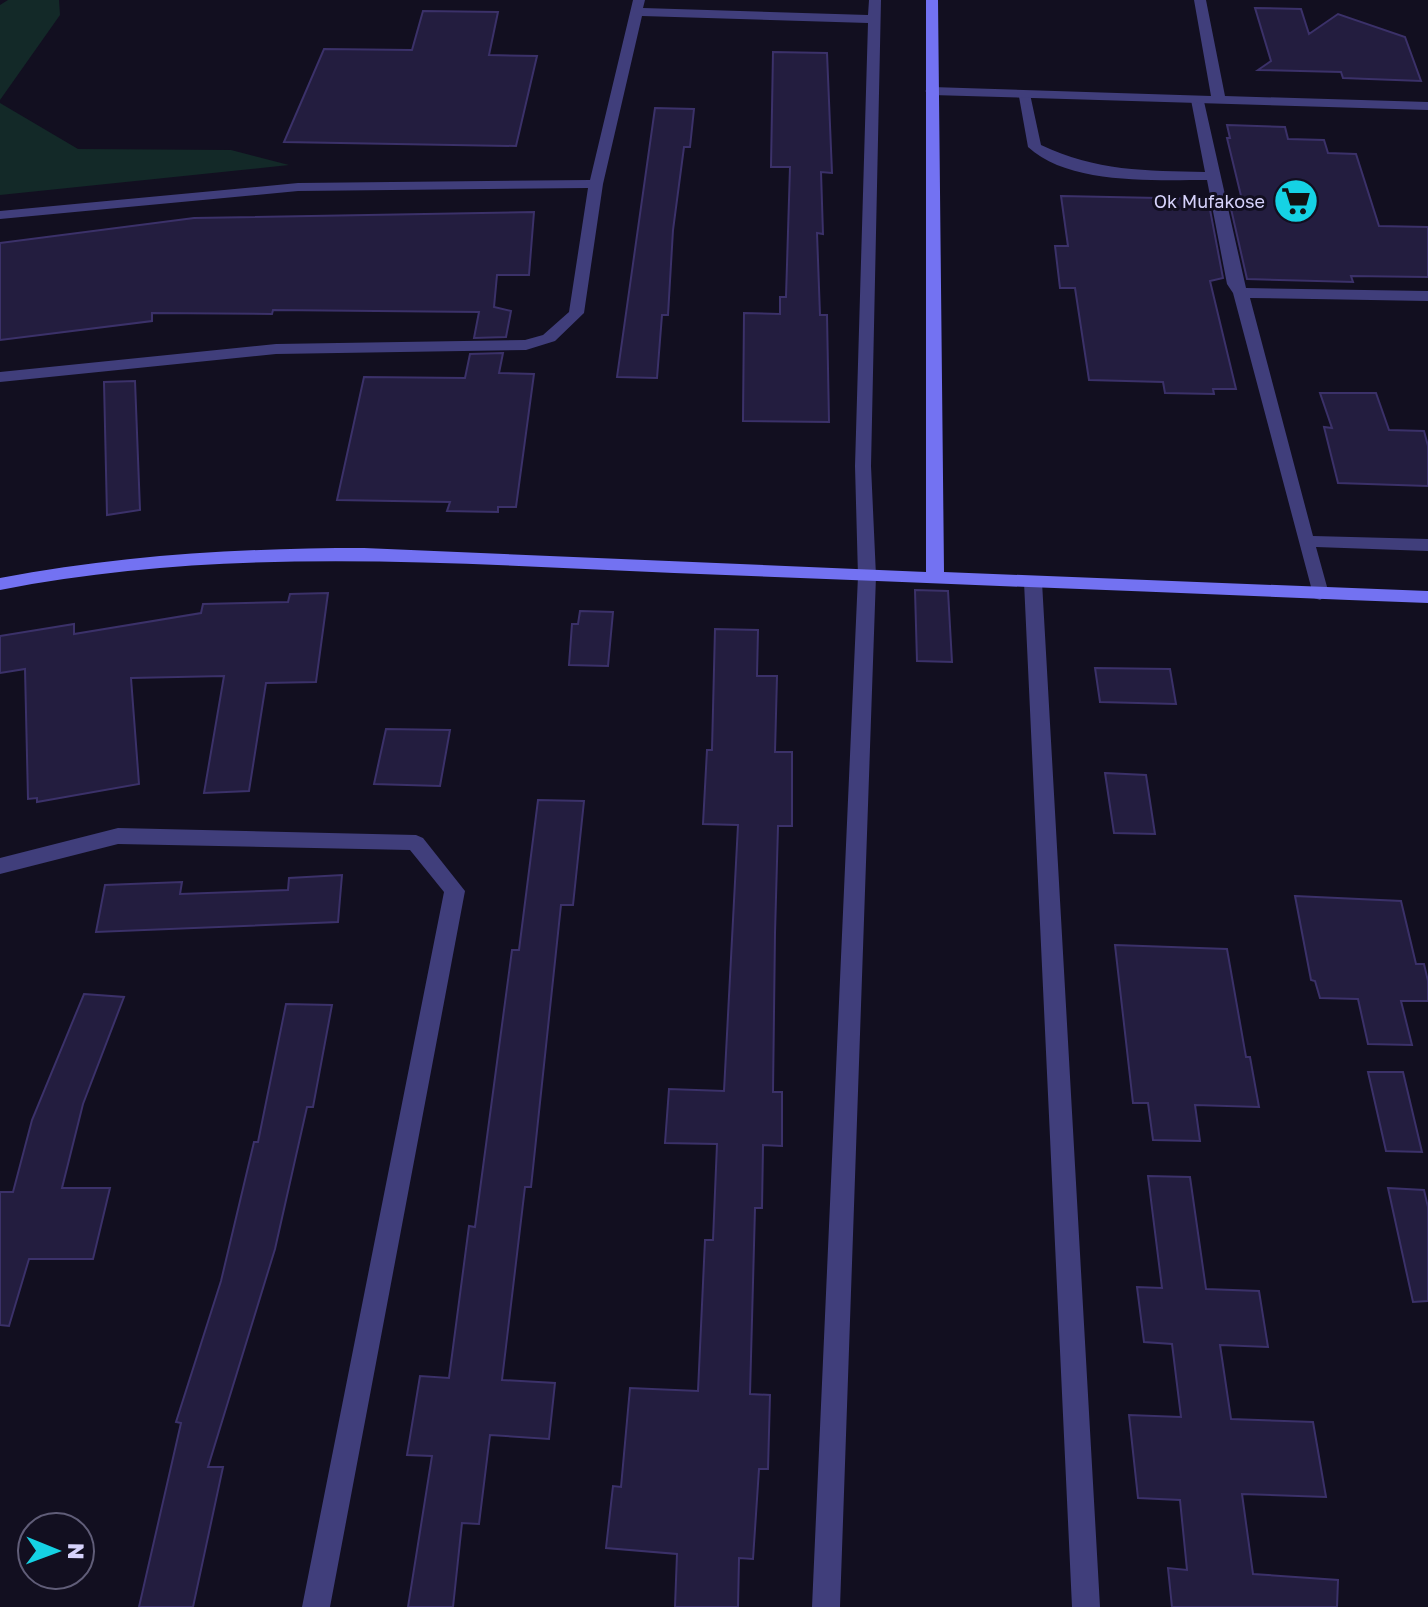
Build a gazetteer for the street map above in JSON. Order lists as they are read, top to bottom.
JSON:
{
  "places": {
    "supermarket": ["Ok Mufakose"]
  },
  "north": "right"
}
